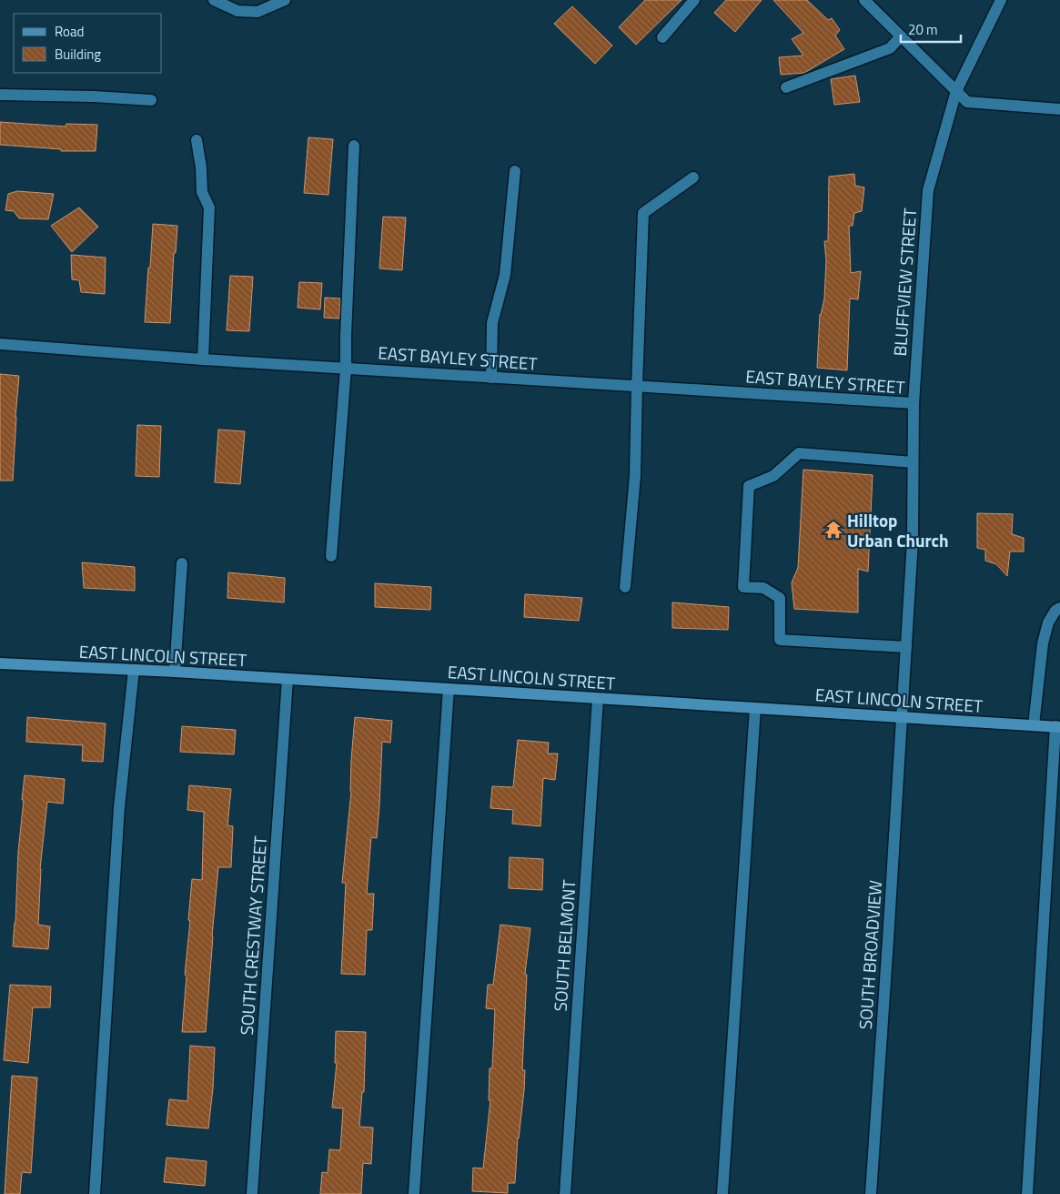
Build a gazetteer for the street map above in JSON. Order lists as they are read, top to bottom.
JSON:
{
  "streets": {
    "street": [
      "BLUFFVIEW STREET",
      "EAST BAYLEY STREET",
      "EAST LINCOLN STREET",
      "SOUTH CRESTWAY STREET",
      "SOUTH BELMONT",
      "SOUTH BROADVIEW"
    ]
  },
  "crossings": [
    ["BLUFFVIEW STREET", "EAST BAYLEY STREET"],
    ["BLUFFVIEW STREET", "EAST LINCOLN STREET"],
    ["BLUFFVIEW STREET", "SOUTH BROADVIEW"],
    ["EAST LINCOLN STREET", "SOUTH CRESTWAY STREET"],
    ["EAST LINCOLN STREET", "SOUTH BELMONT"],
    ["EAST LINCOLN STREET", "SOUTH BROADVIEW"]
  ],
  "places": {
    "temple": ["Hilltop Urban Church"]
  },
  "legend": ["Road", "Building"],
  "scale_bar": "20 m"
}
